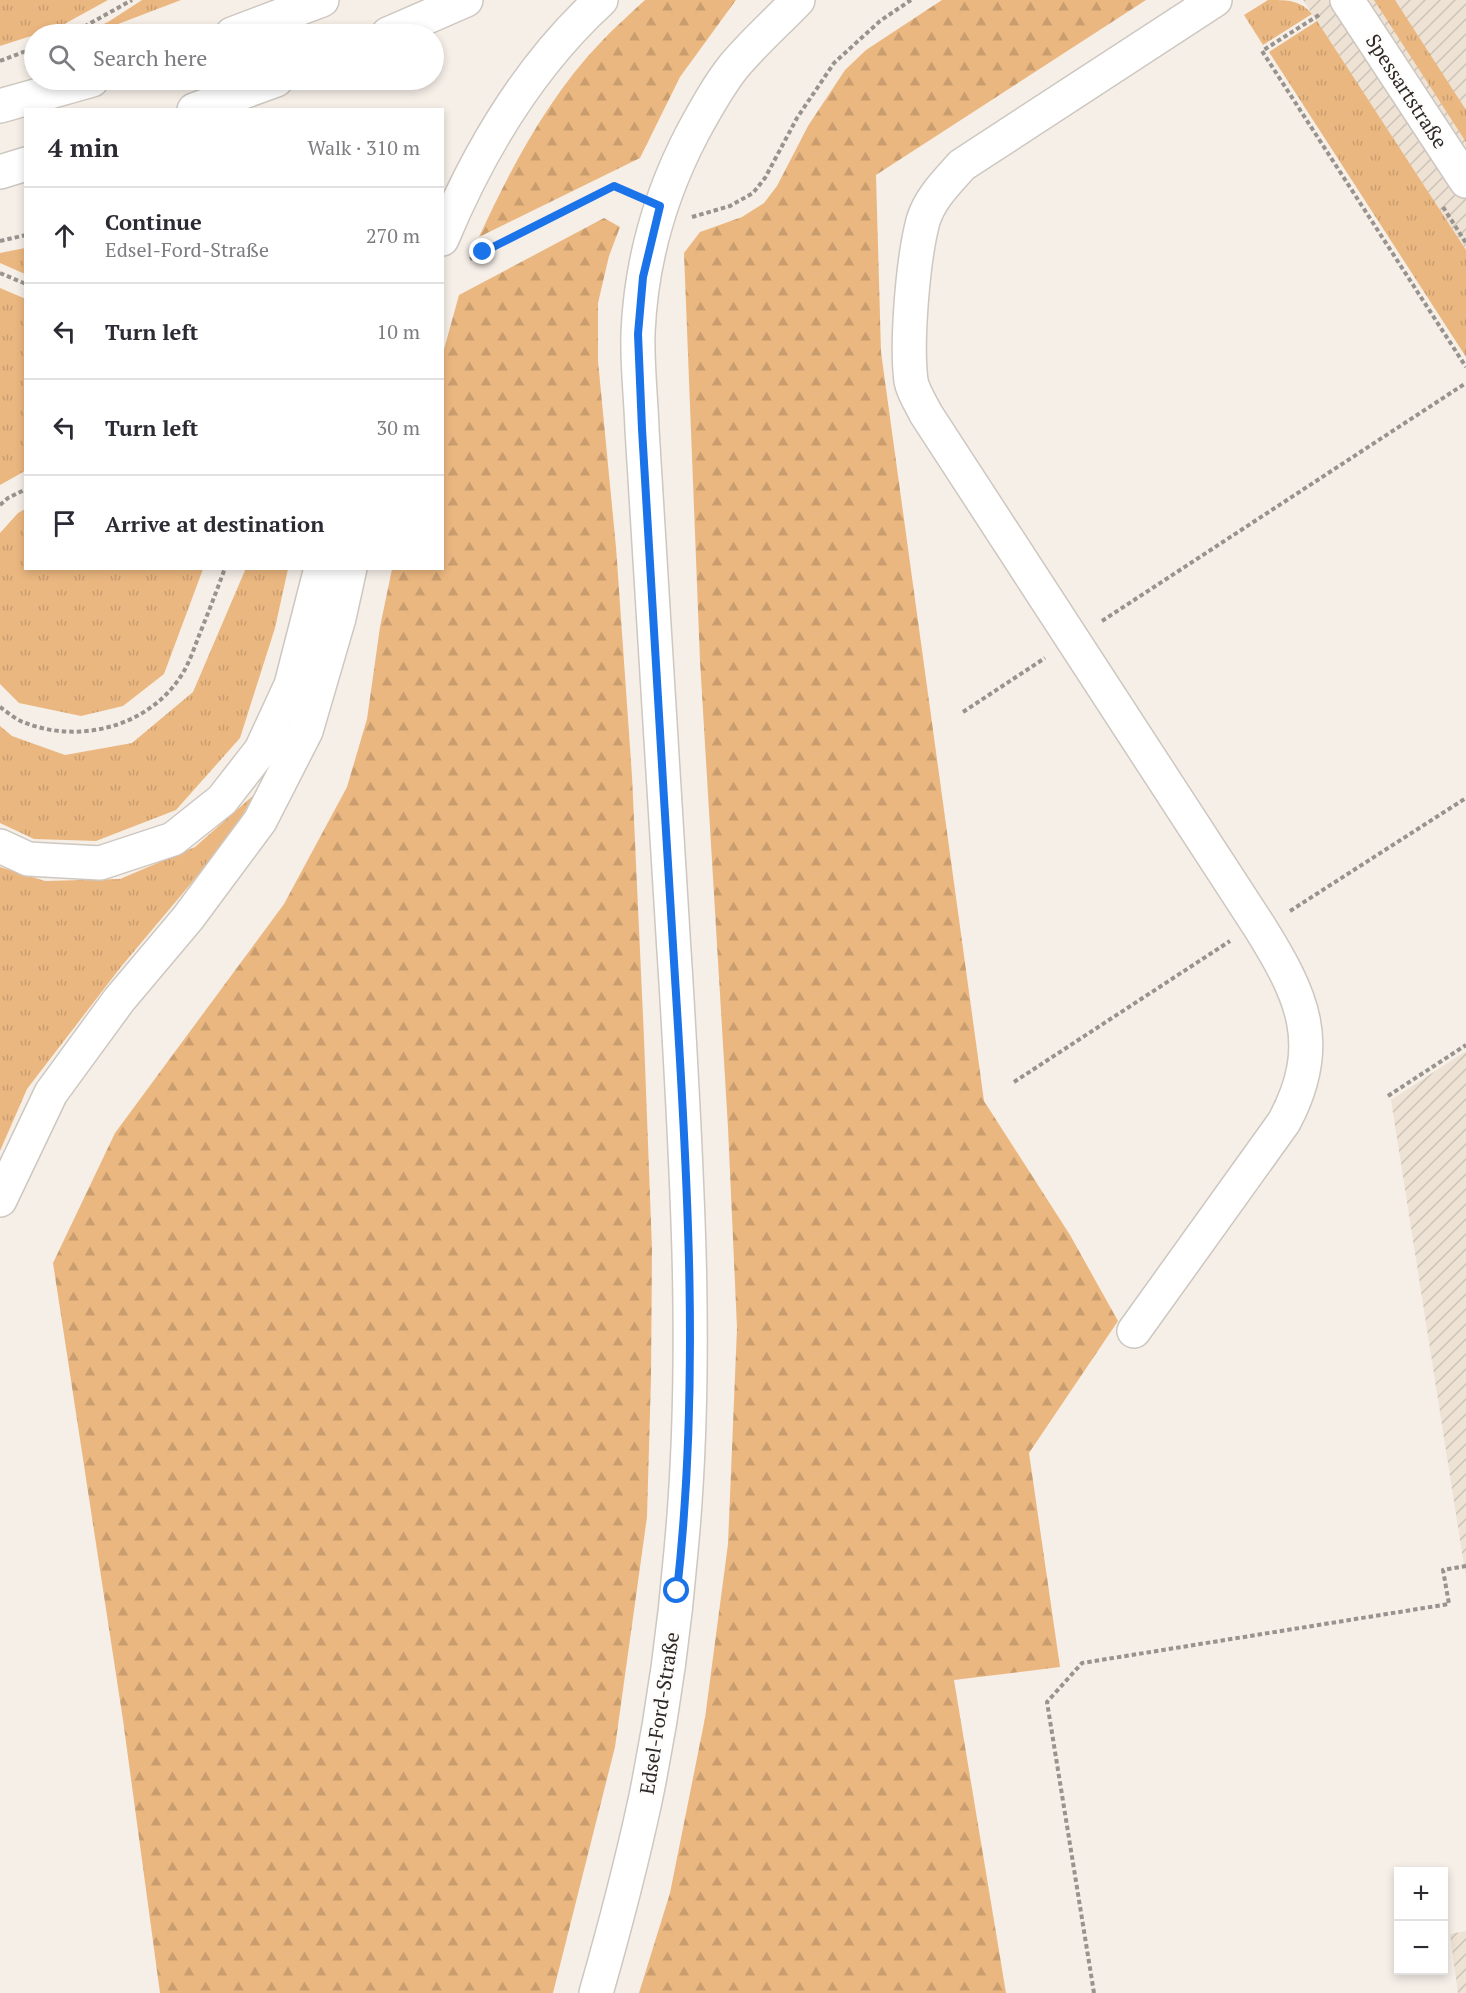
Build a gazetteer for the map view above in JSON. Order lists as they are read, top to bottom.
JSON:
{
  "streets": {
    "main road": ["Spessartstraße", "Edsel-Ford-Straße"]
  },
  "page": {
    "search": "Search here",
    "heading": ["4 min", "Walk · 310 m"],
    "list": [
      ["Continue", "Edsel-Ford-Straße", "270 m"],
      ["Turn left", "10 m"],
      ["Turn left", "30 m"],
      "Arrive at destination"
    ],
    "map_buttons": ["+", "−"]
  }
}
